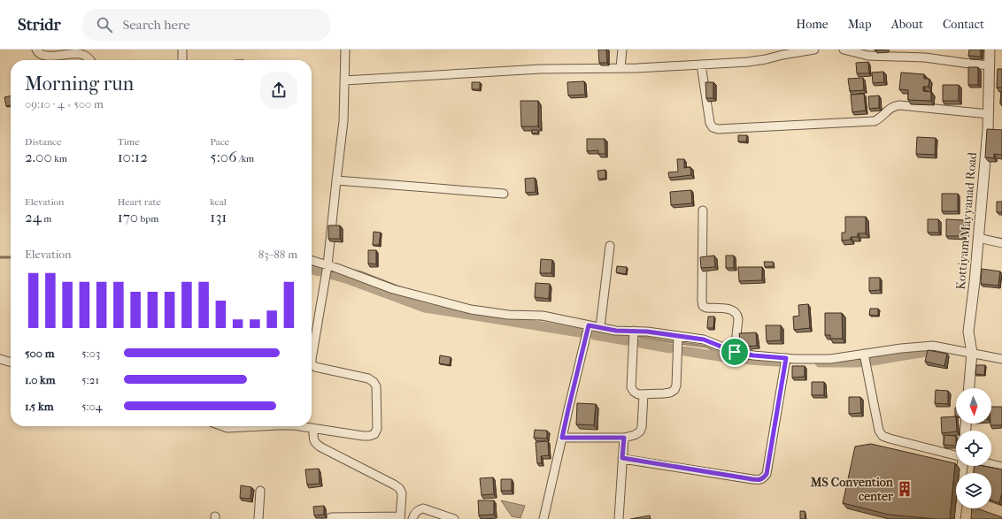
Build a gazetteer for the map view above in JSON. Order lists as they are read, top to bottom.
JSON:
{
  "streets": {
    "street": ["Kottiyam Mayyanad Road"]
  },
  "places": {
    "building": ["MS Convention center"]
  },
  "north": "bottom",
  "page": {
    "header": "Stridr",
    "search": "Search here",
    "nav": [
      "Home",
      "Map",
      "About",
      "Contact"
    ],
    "heading": ["Morning run", "09:10 · 4 × 500 m"],
    "stats": [
      ["Distance", "2.00 km"],
      ["Time", "10:12"],
      ["Pace", "5:06 /km"],
      ["Elevation", "24 m"],
      ["Heart rate", "170 bpm"],
      ["kcal", "131"]
    ],
    "chart": ["Elevation", "83–88 m"],
    "list": [
      {
        "name": "500 m",
        "note": "5:03"
      },
      {
        "name": "1.0 km",
        "note": "5:21"
      },
      {
        "name": "1.5 km",
        "note": "5:04"
      }
    ]
  }
}
